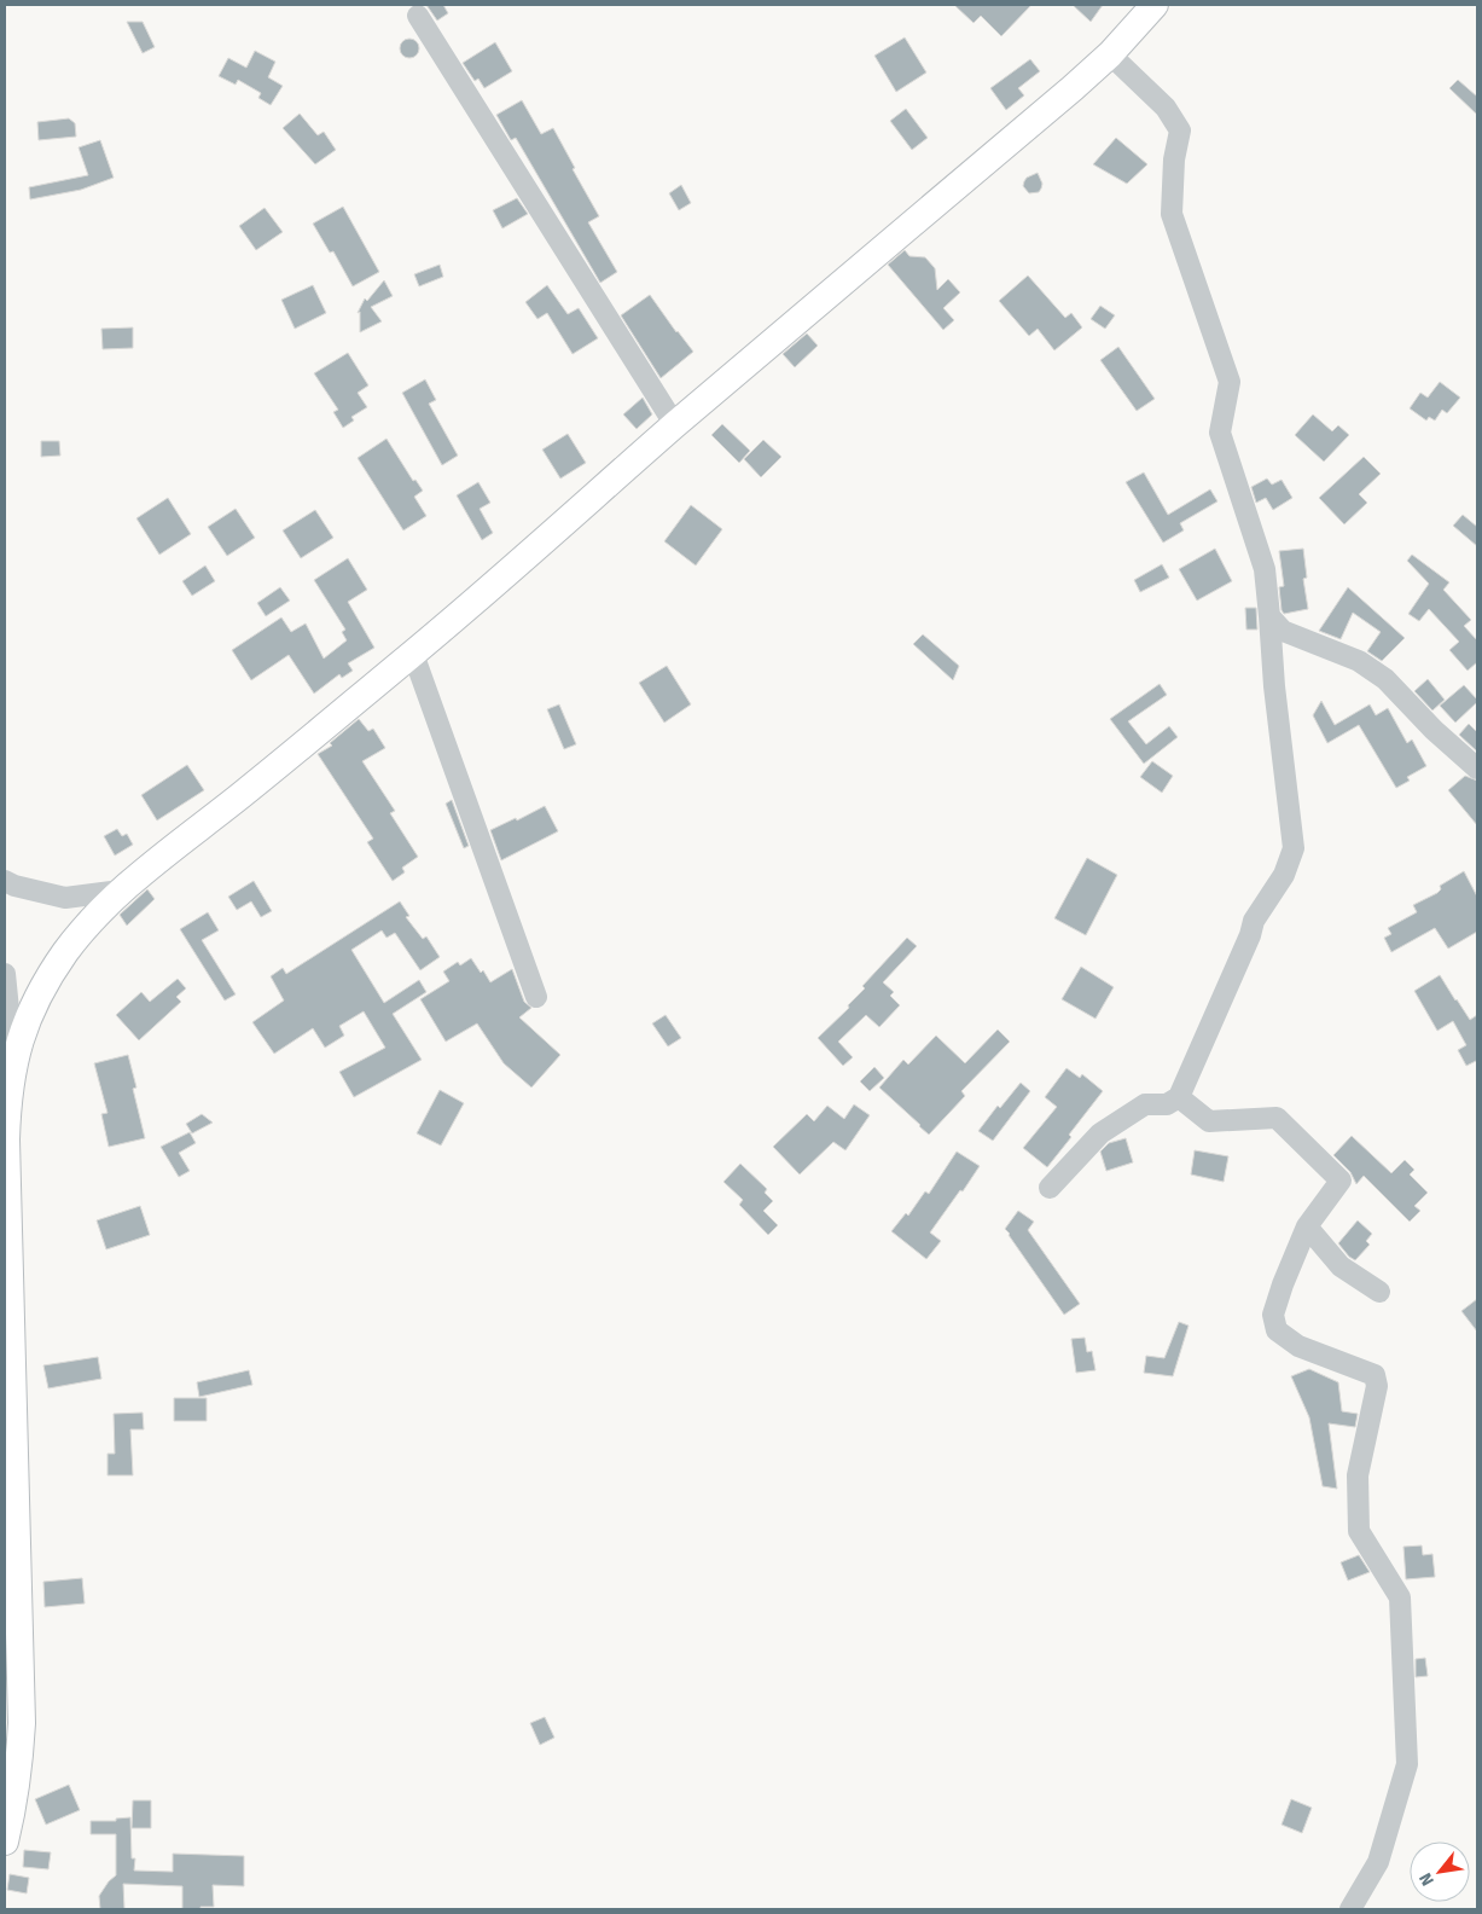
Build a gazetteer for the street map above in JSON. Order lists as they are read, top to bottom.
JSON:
{
  "north": "bottom left"
}
